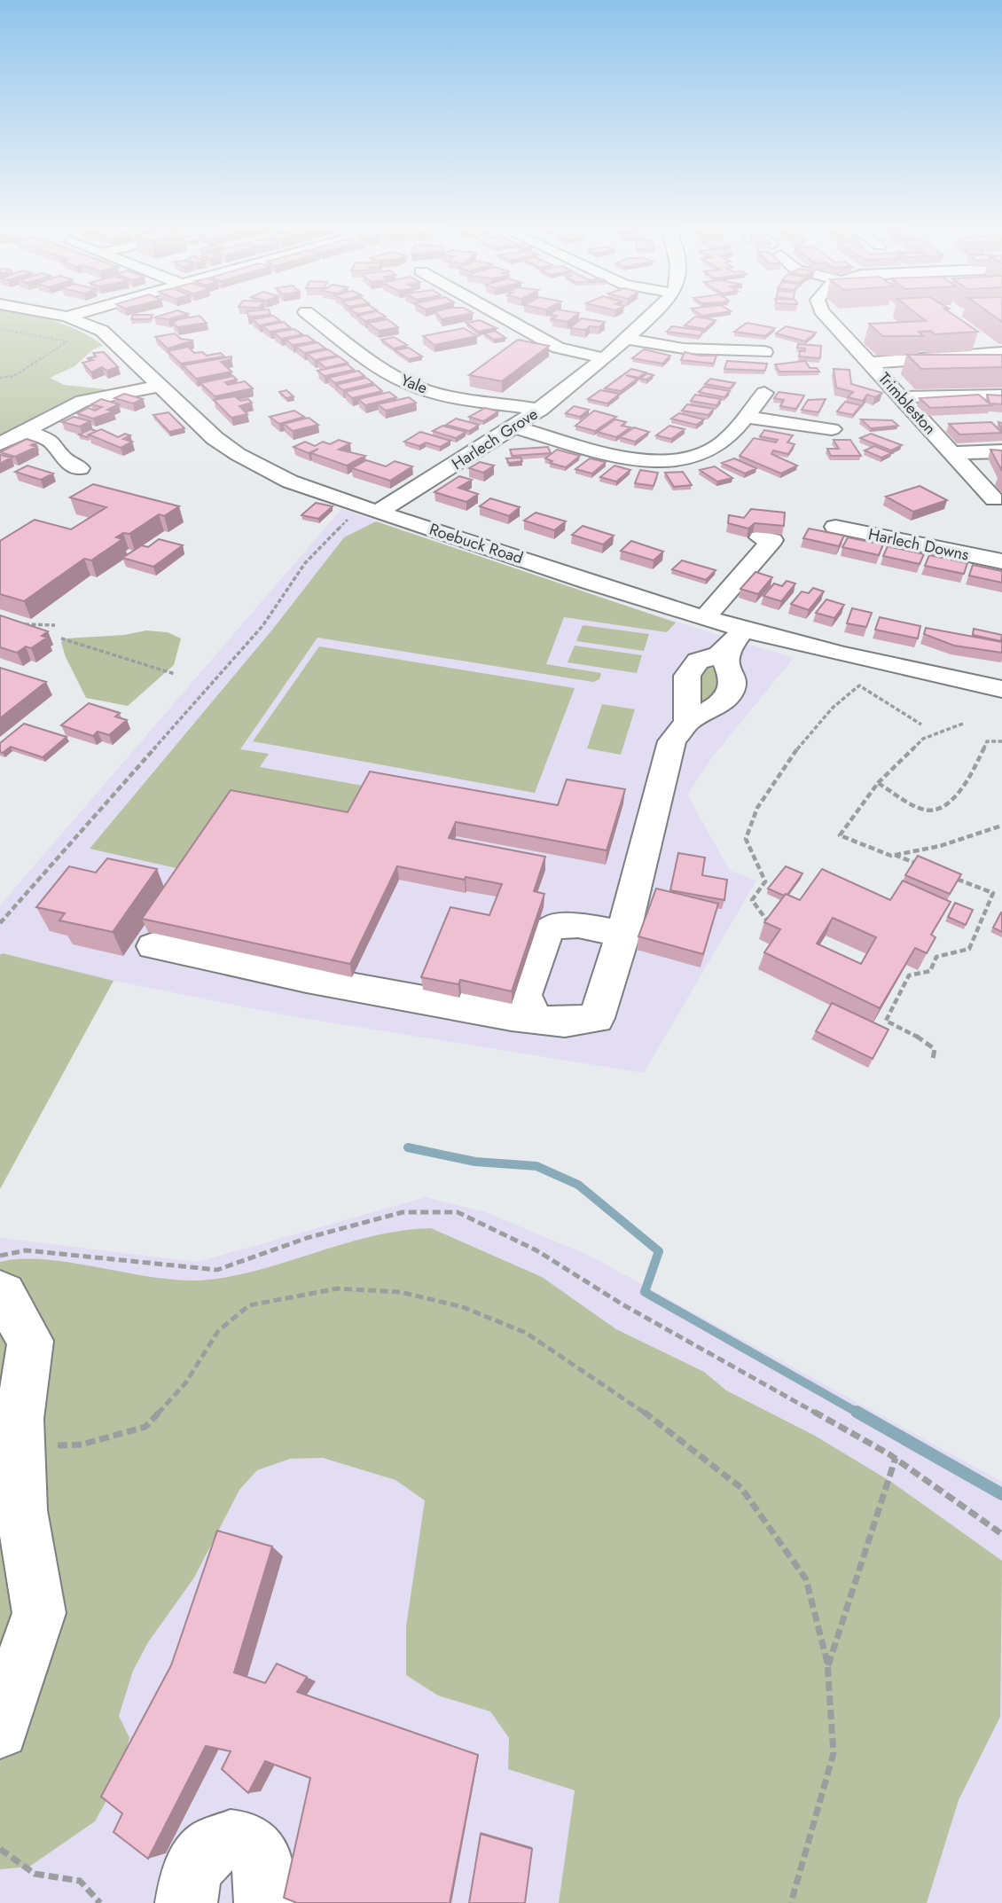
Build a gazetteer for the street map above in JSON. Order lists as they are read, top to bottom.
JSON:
{
  "streets": {
    "street": [
      "Yale",
      "Trimbleston",
      "Harlech Grove",
      "Roebuck Road",
      "Harlech Downs"
    ]
  },
  "crossings": [
    ["Yale", "Harlech Grove"],
    ["Harlech Grove", "Roebuck Road"]
  ]
}
